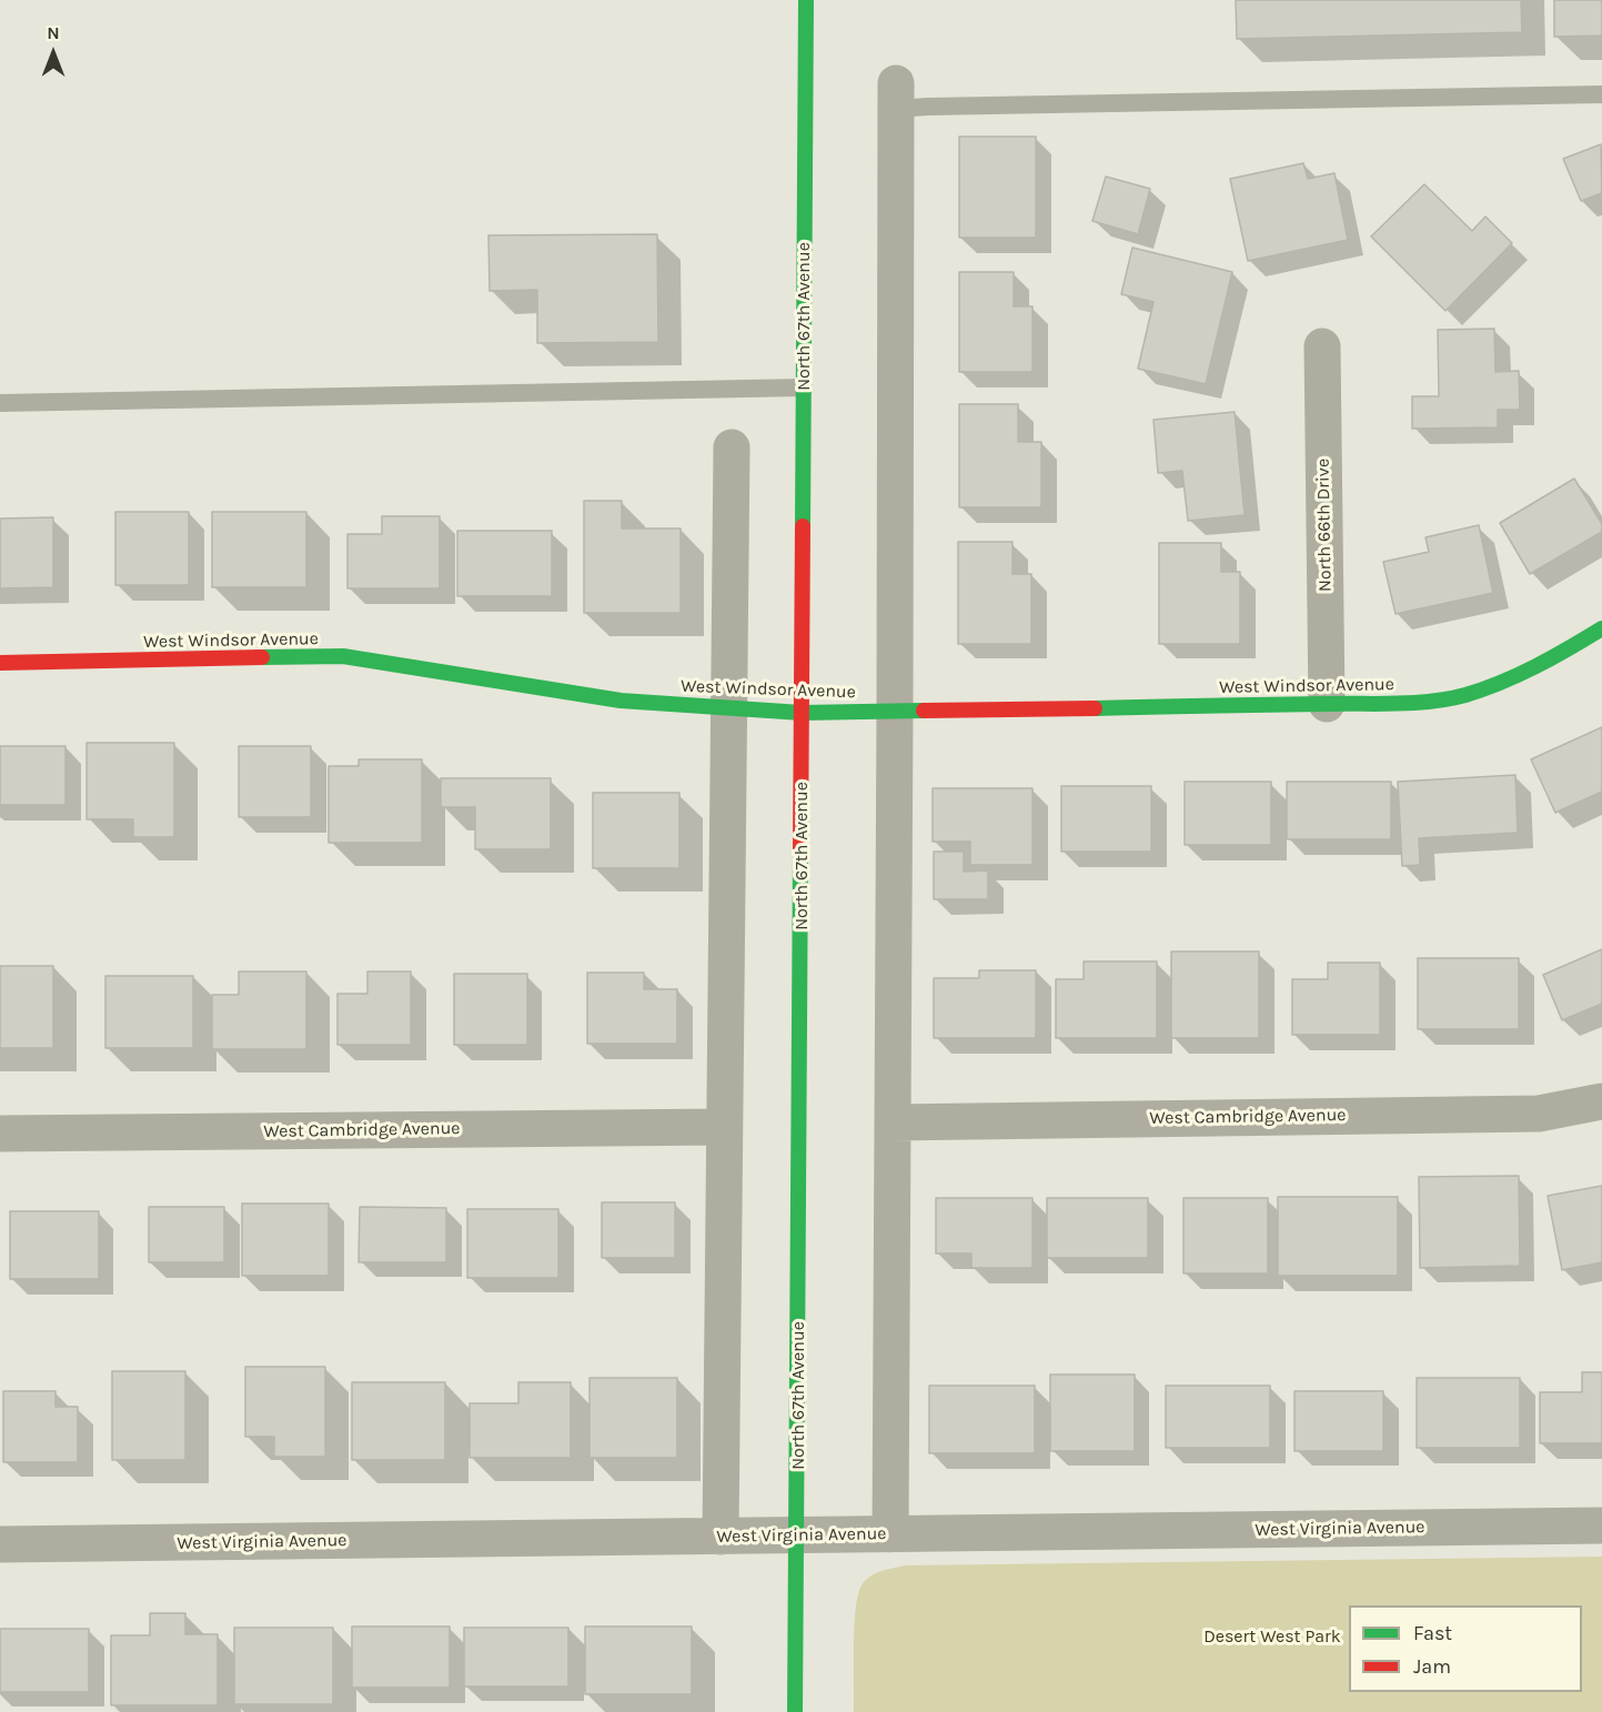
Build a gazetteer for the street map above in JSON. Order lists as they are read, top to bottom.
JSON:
{
  "streets": {
    "main road": ["North 67th Avenue", "West Windsor Avenue"],
    "street": ["North 66th Drive", "West Cambridge Avenue", "West Virginia Avenue"]
  },
  "crossings": [
    ["North 67th Avenue", "West Windsor Avenue"],
    ["North 67th Avenue", "West Virginia Avenue"],
    ["North 66th Drive", "West Windsor Avenue"]
  ],
  "parks": ["Desert West Park"],
  "legend": ["Fast", "Jam"],
  "north": "top"
}
